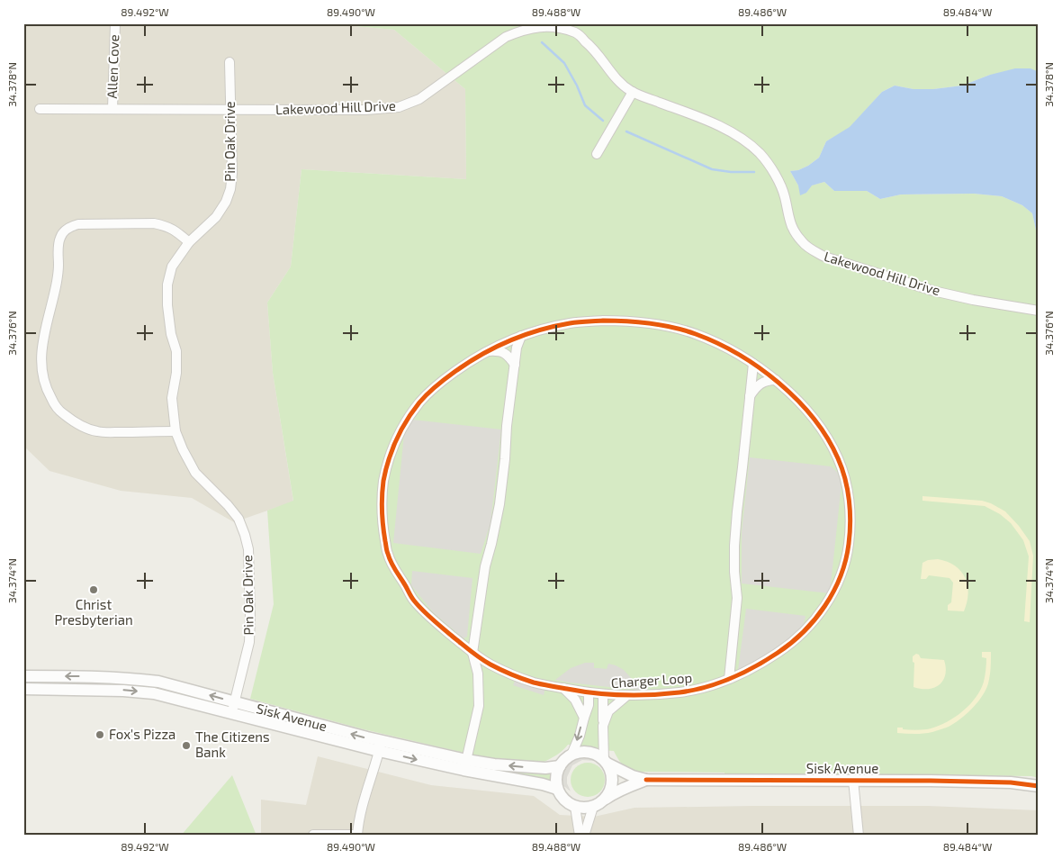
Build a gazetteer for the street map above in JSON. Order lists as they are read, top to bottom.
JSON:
{
  "streets": {
    "street": [
      "Allen Cove",
      "Lakewood Hill Drive",
      "Pin Oak Drive",
      "Charger Loop",
      "Sisk Avenue"
    ]
  },
  "crossings": [
    ["Allen Cove", "Lakewood Hill Drive"],
    ["Lakewood Hill Drive", "Pin Oak Drive"],
    ["Pin Oak Drive", "Sisk Avenue"]
  ],
  "places": ["Christ Presbyterian", "Fox's Pizza", "The Citizens Bank"],
  "coordinates": [
    "89.492°W",
    "89.490°W",
    "89.488°W",
    "89.486°W",
    "89.484°W",
    "34.378°N",
    "34.376°N",
    "34.374°N"
  ]
}
